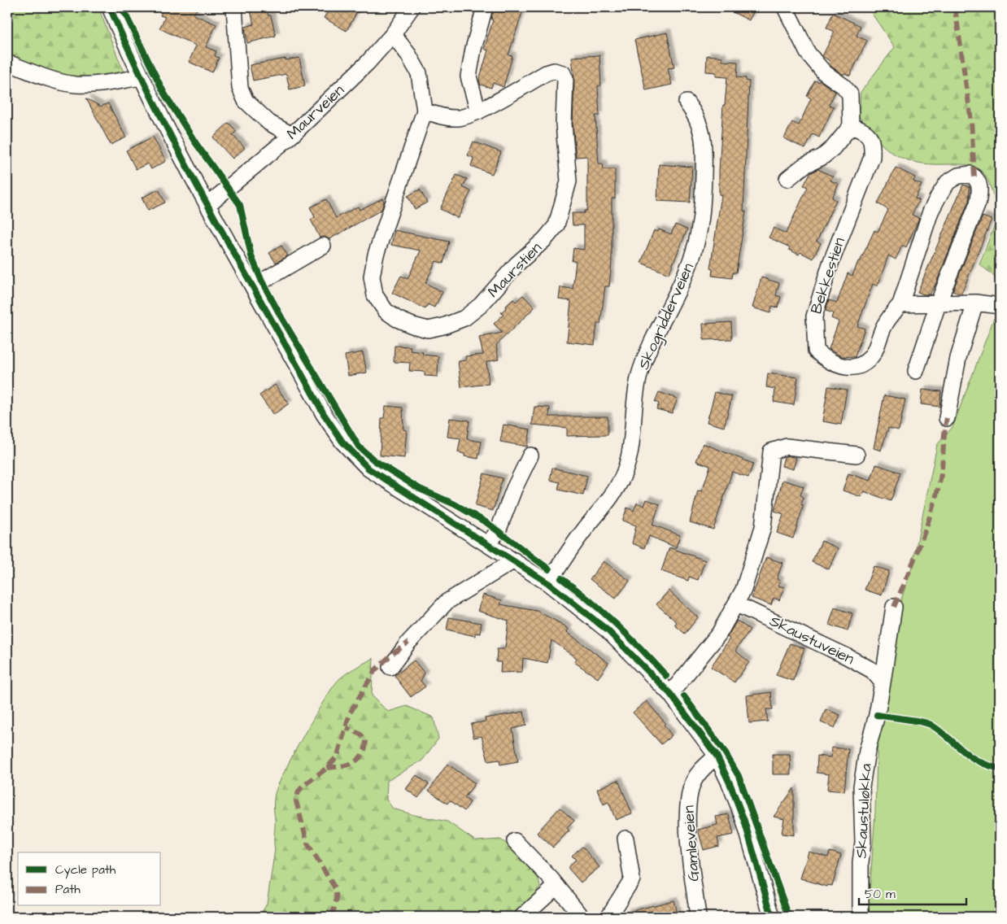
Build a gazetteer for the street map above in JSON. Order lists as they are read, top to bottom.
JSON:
{
  "streets": {
    "street": [
      "Maurveien",
      "Maurstien",
      "Bekkestien",
      "Skogridderveien",
      "Skaustuveien",
      "Skaustuløkka",
      "Gamleveien"
    ]
  },
  "crossings": [
    ["Maurveien", "Maurstien"],
    ["Skaustuveien", "Skaustuløkka"]
  ],
  "legend": ["Cycle path", "Path"],
  "scale_bar": "50 m"
}
